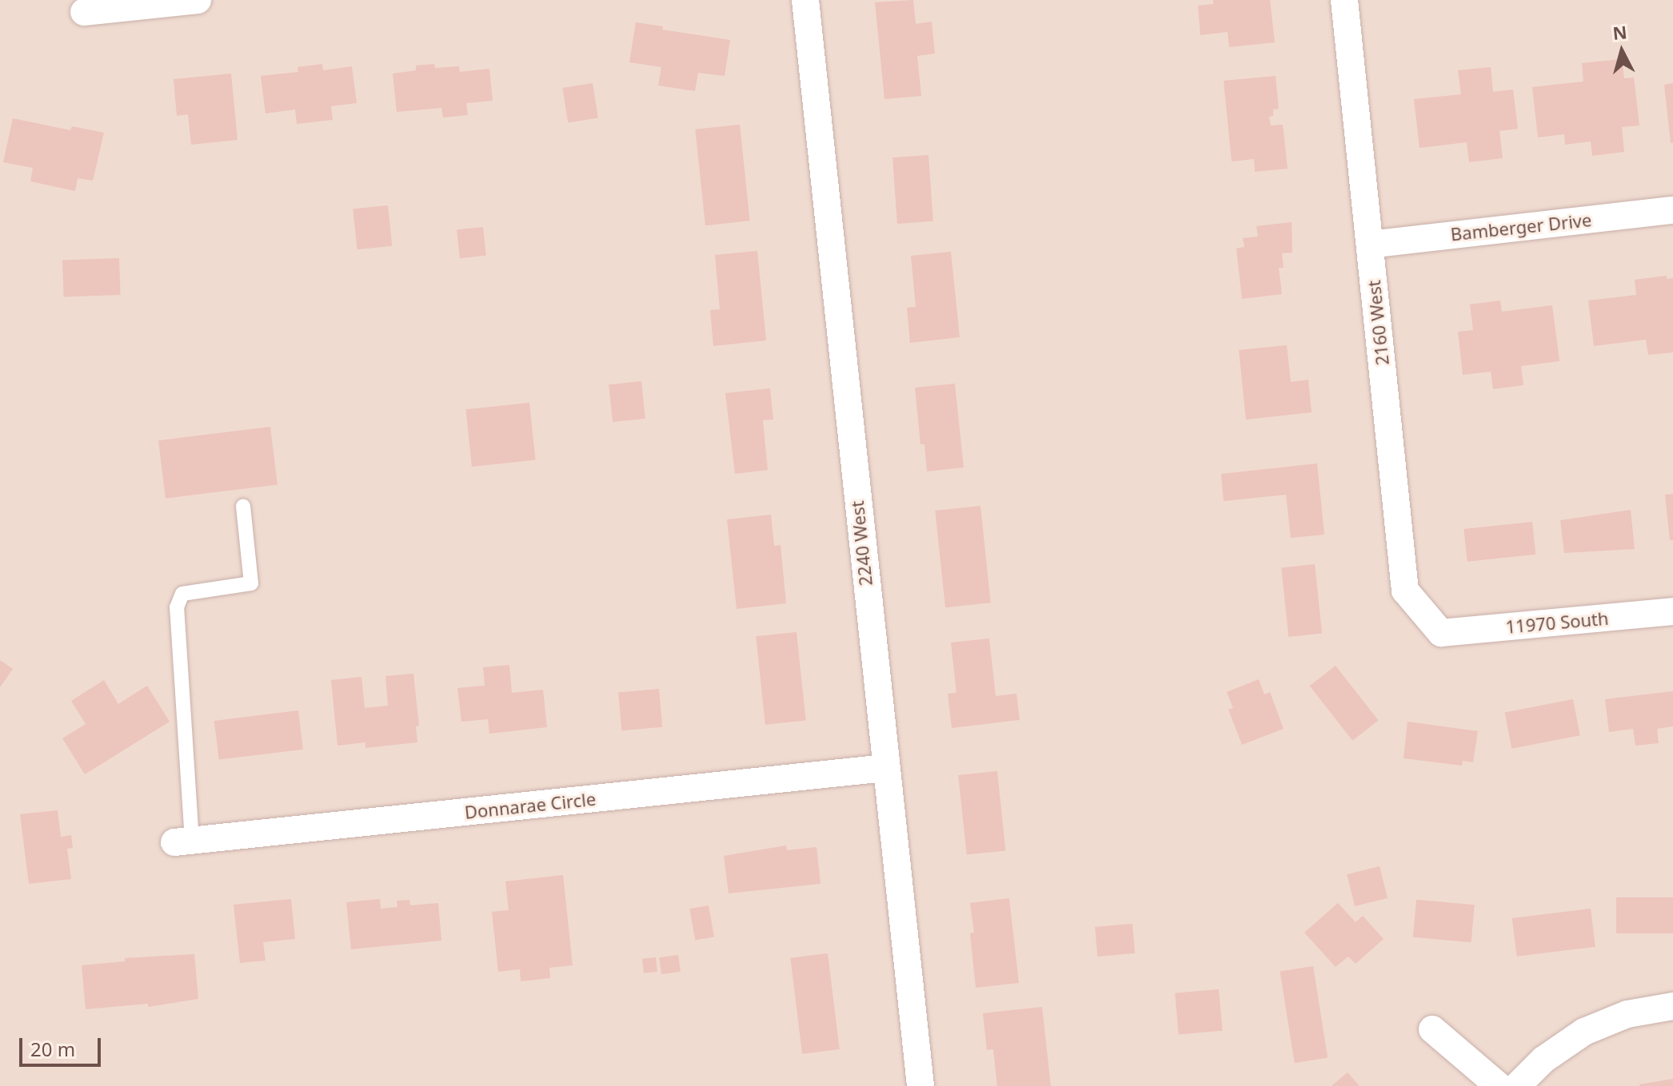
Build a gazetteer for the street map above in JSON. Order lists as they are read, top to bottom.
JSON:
{
  "streets": {
    "street": [
      "Bamberger Drive",
      "2160 West",
      "2240 West",
      "11970 South",
      "Donnarae Circle"
    ]
  },
  "crossings": [
    ["Bamberger Drive", "2160 West"],
    ["2160 West", "11970 South"],
    ["2240 West", "Donnarae Circle"]
  ],
  "scale_bar": "20 m",
  "north": "top"
}
